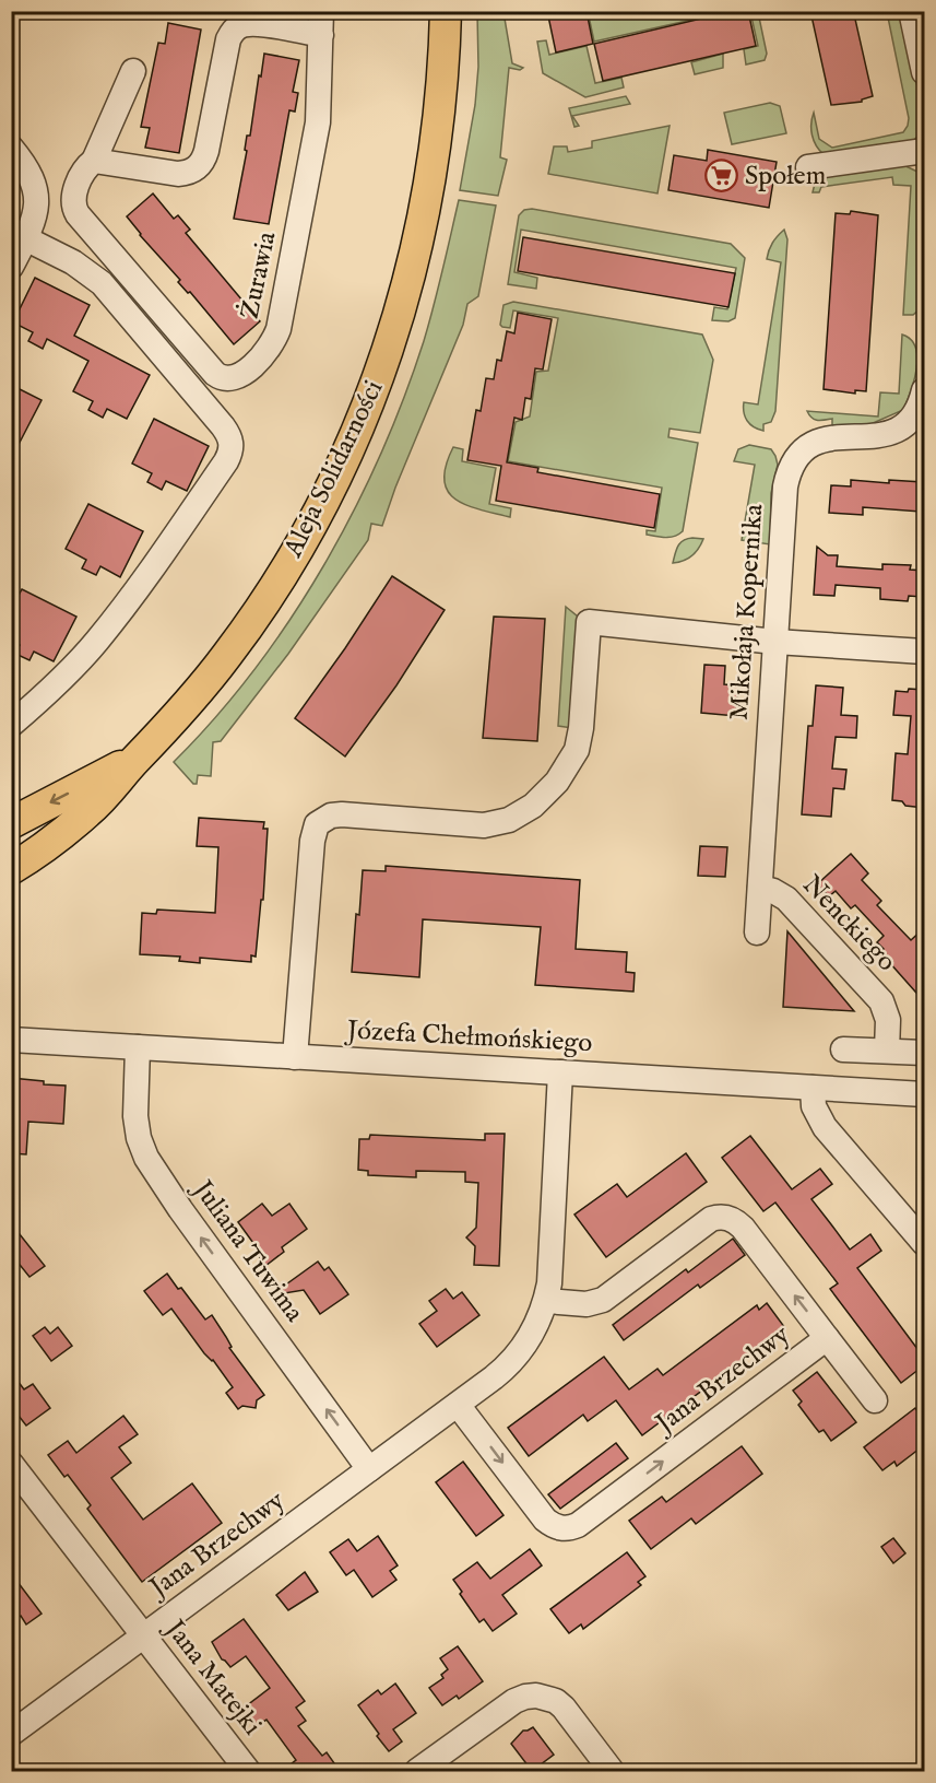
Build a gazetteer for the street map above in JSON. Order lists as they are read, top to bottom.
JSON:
{
  "streets": {
    "main road": ["Aleja Solidarności"],
    "street": [
      "Żurawia",
      "Mikołaja Kopernika",
      "Nenckiego",
      "Józefa Chełmońskiego",
      "Juliana Tuwima",
      "Jana Brzechwy",
      "Jana Matejki"
    ]
  },
  "crossings": [
    ["Mikołaja Kopernika", "Nenckiego"],
    ["Józefa Chełmońskiego", "Juliana Tuwima"],
    ["Józefa Chełmońskiego", "Jana Brzechwy"],
    ["Juliana Tuwima", "Jana Brzechwy"],
    ["Jana Brzechwy", "Jana Matejki"]
  ],
  "one_way": ["Juliana Tuwima"],
  "places": {
    "supermarket": ["Społem"]
  }
}
